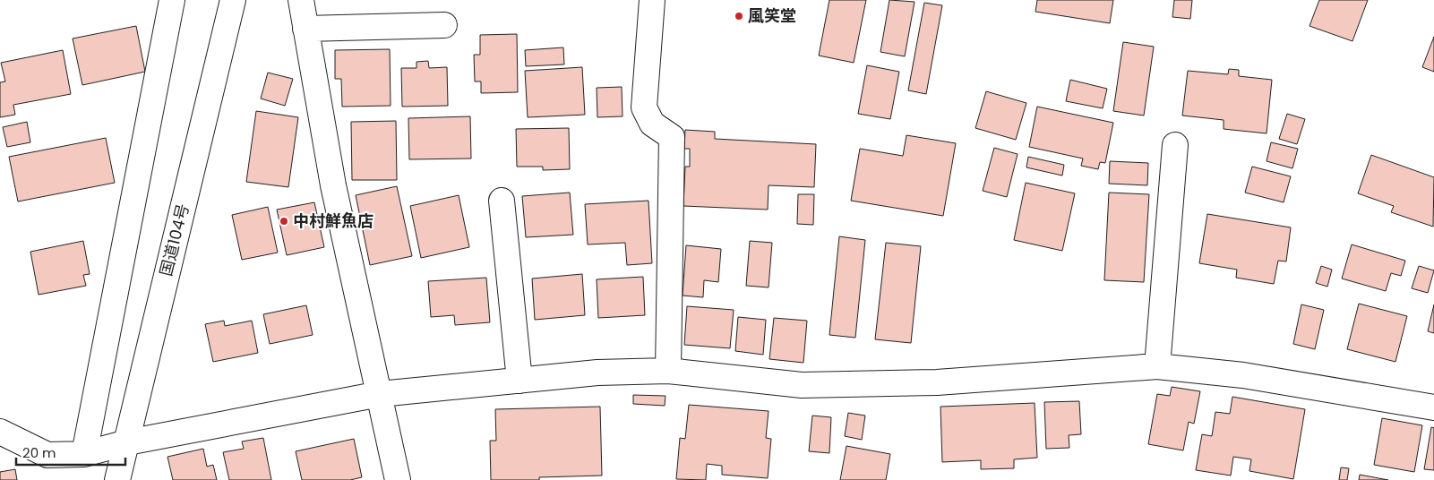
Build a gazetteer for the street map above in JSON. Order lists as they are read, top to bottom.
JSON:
{
  "streets": {
    "main road": ["国道104号"]
  },
  "places": ["風笑堂", "中村鮮魚店"],
  "scale_bar": "20 m"
}
